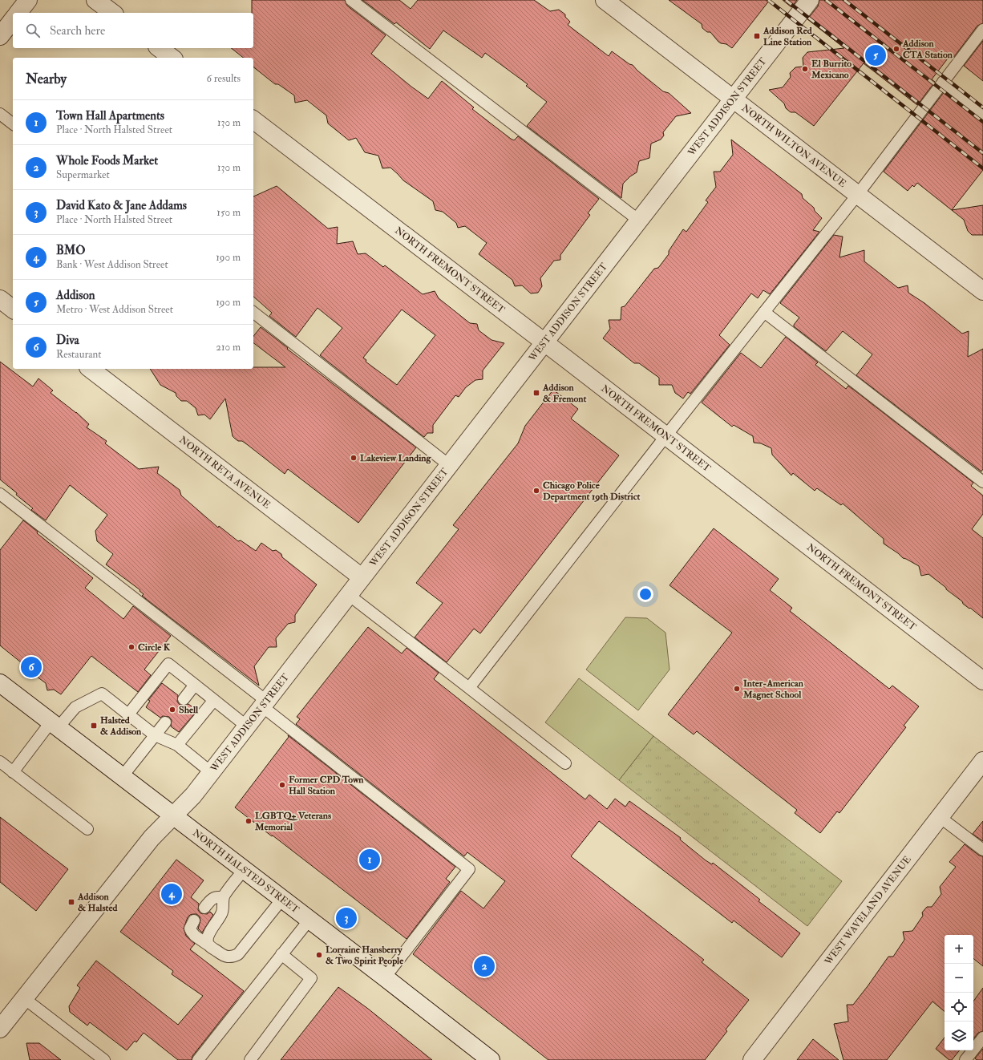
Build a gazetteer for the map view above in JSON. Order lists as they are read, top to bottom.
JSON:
{
  "streets": {
    "street": [
      "WEST ADDISON STREET",
      "NORTH WILTON AVENUE",
      "NORTH FREMONT STREET",
      "NORTH RETA AVENUE",
      "NORTH HALSTED STREET",
      "WEST WAVELAND AVENUE"
    ]
  },
  "crossings": [
    ["WEST ADDISON STREET", "NORTH WILTON AVENUE"],
    ["WEST ADDISON STREET", "NORTH FREMONT STREET"],
    ["WEST ADDISON STREET", "NORTH RETA AVENUE"],
    ["WEST ADDISON STREET", "NORTH HALSTED STREET"]
  ],
  "places": {
    "transit": [
      "Addison Red Line Station",
      "Addison & Fremont",
      "Halsted & Addison",
      "Addison & Halsted"
    ],
    "other": [
      "Addison CTA Station",
      "El Burrito Mexicano",
      "Lakeview Landing",
      "Chicago Police Department 19th District",
      "Circle K",
      "Inter-American Magnet School",
      "Shell",
      "Former CPD Town Hall Station",
      "LGBTQ+ Veterans Memorial",
      "Lorraine Hansberry & Two Spirit People"
    ]
  },
  "page": {
    "search": "Search here",
    "pins": [
      "5",
      "6",
      "1",
      "4",
      "3",
      "2"
    ],
    "heading": ["Nearby", "6 results"],
    "list": [
      {
        "mark": "1",
        "name": "Town Hall Apartments",
        "note": "Place · North Halsted Street",
        "value": "130 m"
      },
      {
        "mark": "2",
        "name": "Whole Foods Market",
        "note": "Supermarket",
        "value": "130 m"
      },
      {
        "mark": "3",
        "name": "David Kato & Jane Addams",
        "note": "Place · North Halsted Street",
        "value": "150 m"
      },
      {
        "mark": "4",
        "name": "BMO",
        "note": "Bank · West Addison Street",
        "value": "190 m"
      },
      {
        "mark": "5",
        "name": "Addison",
        "note": "Metro · West Addison Street",
        "value": "190 m"
      },
      {
        "mark": "6",
        "name": "Diva",
        "note": "Restaurant",
        "value": "210 m"
      }
    ],
    "map_buttons": ["+", "−"]
  }
}
